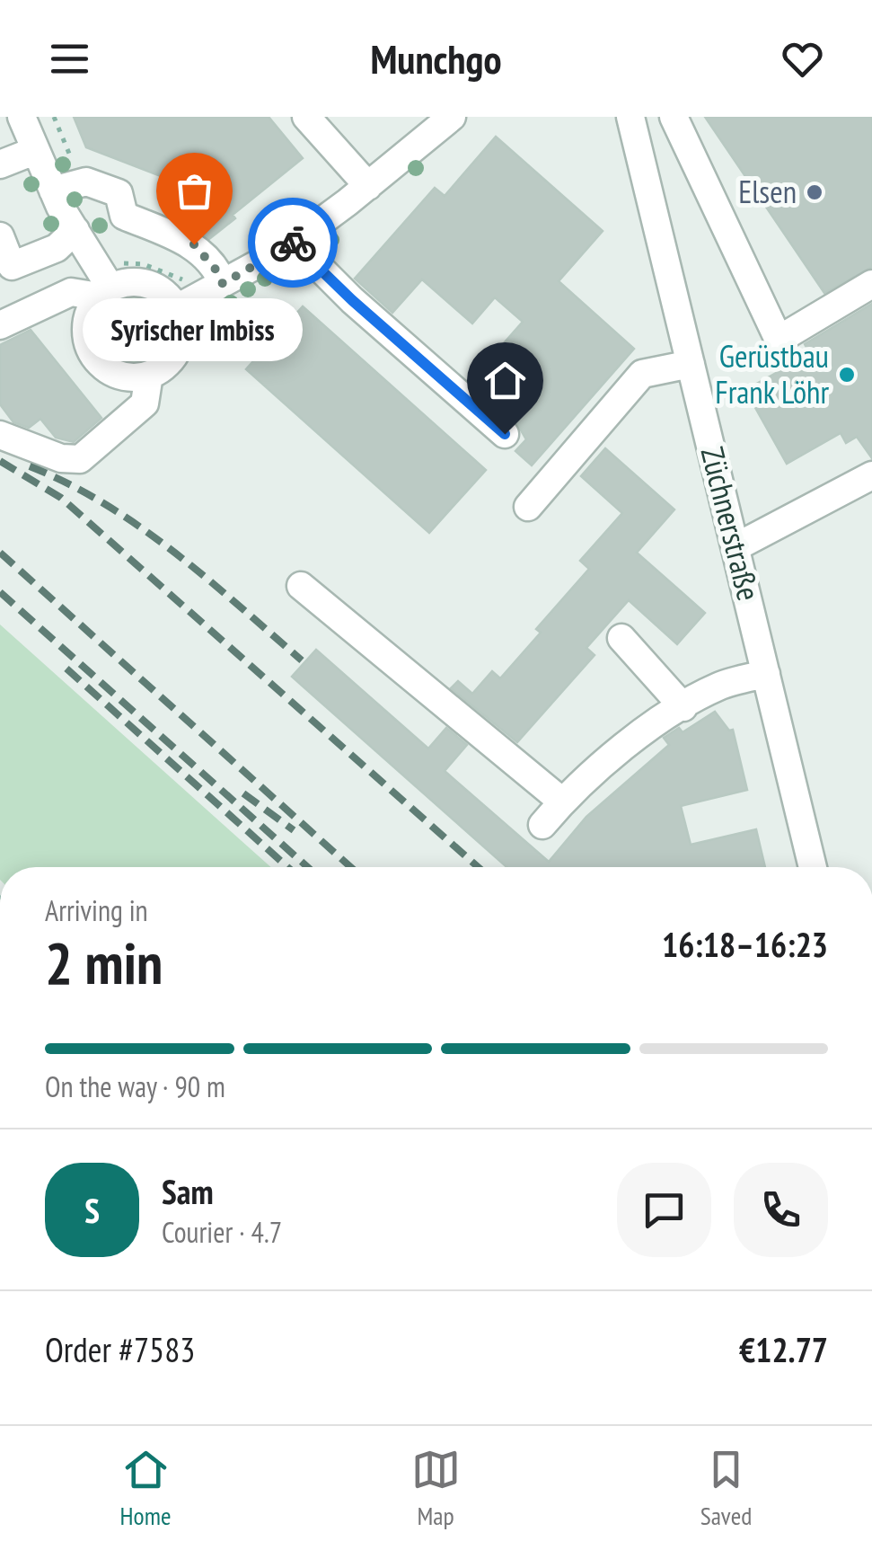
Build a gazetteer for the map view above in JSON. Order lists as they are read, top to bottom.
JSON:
{
  "streets": {
    "street": ["Züchnerstraße"]
  },
  "places": ["Elsen", "Syrischer Imbiss", "Gerüstbau Frank Löhr"],
  "page": {
    "header": "Munchgo",
    "bubble": "Syrischer Imbiss",
    "heading": ["2 min", "Arriving in", "16:18–16:23"],
    "panel": [
      "Sam",
      "Courier · 4.7",
      "Order #7583",
      "€12.77"
    ],
    "bar": "On the way · 90 m",
    "round": "S",
    "tabs": ["Home", "Map", "Saved"]
  }
}
